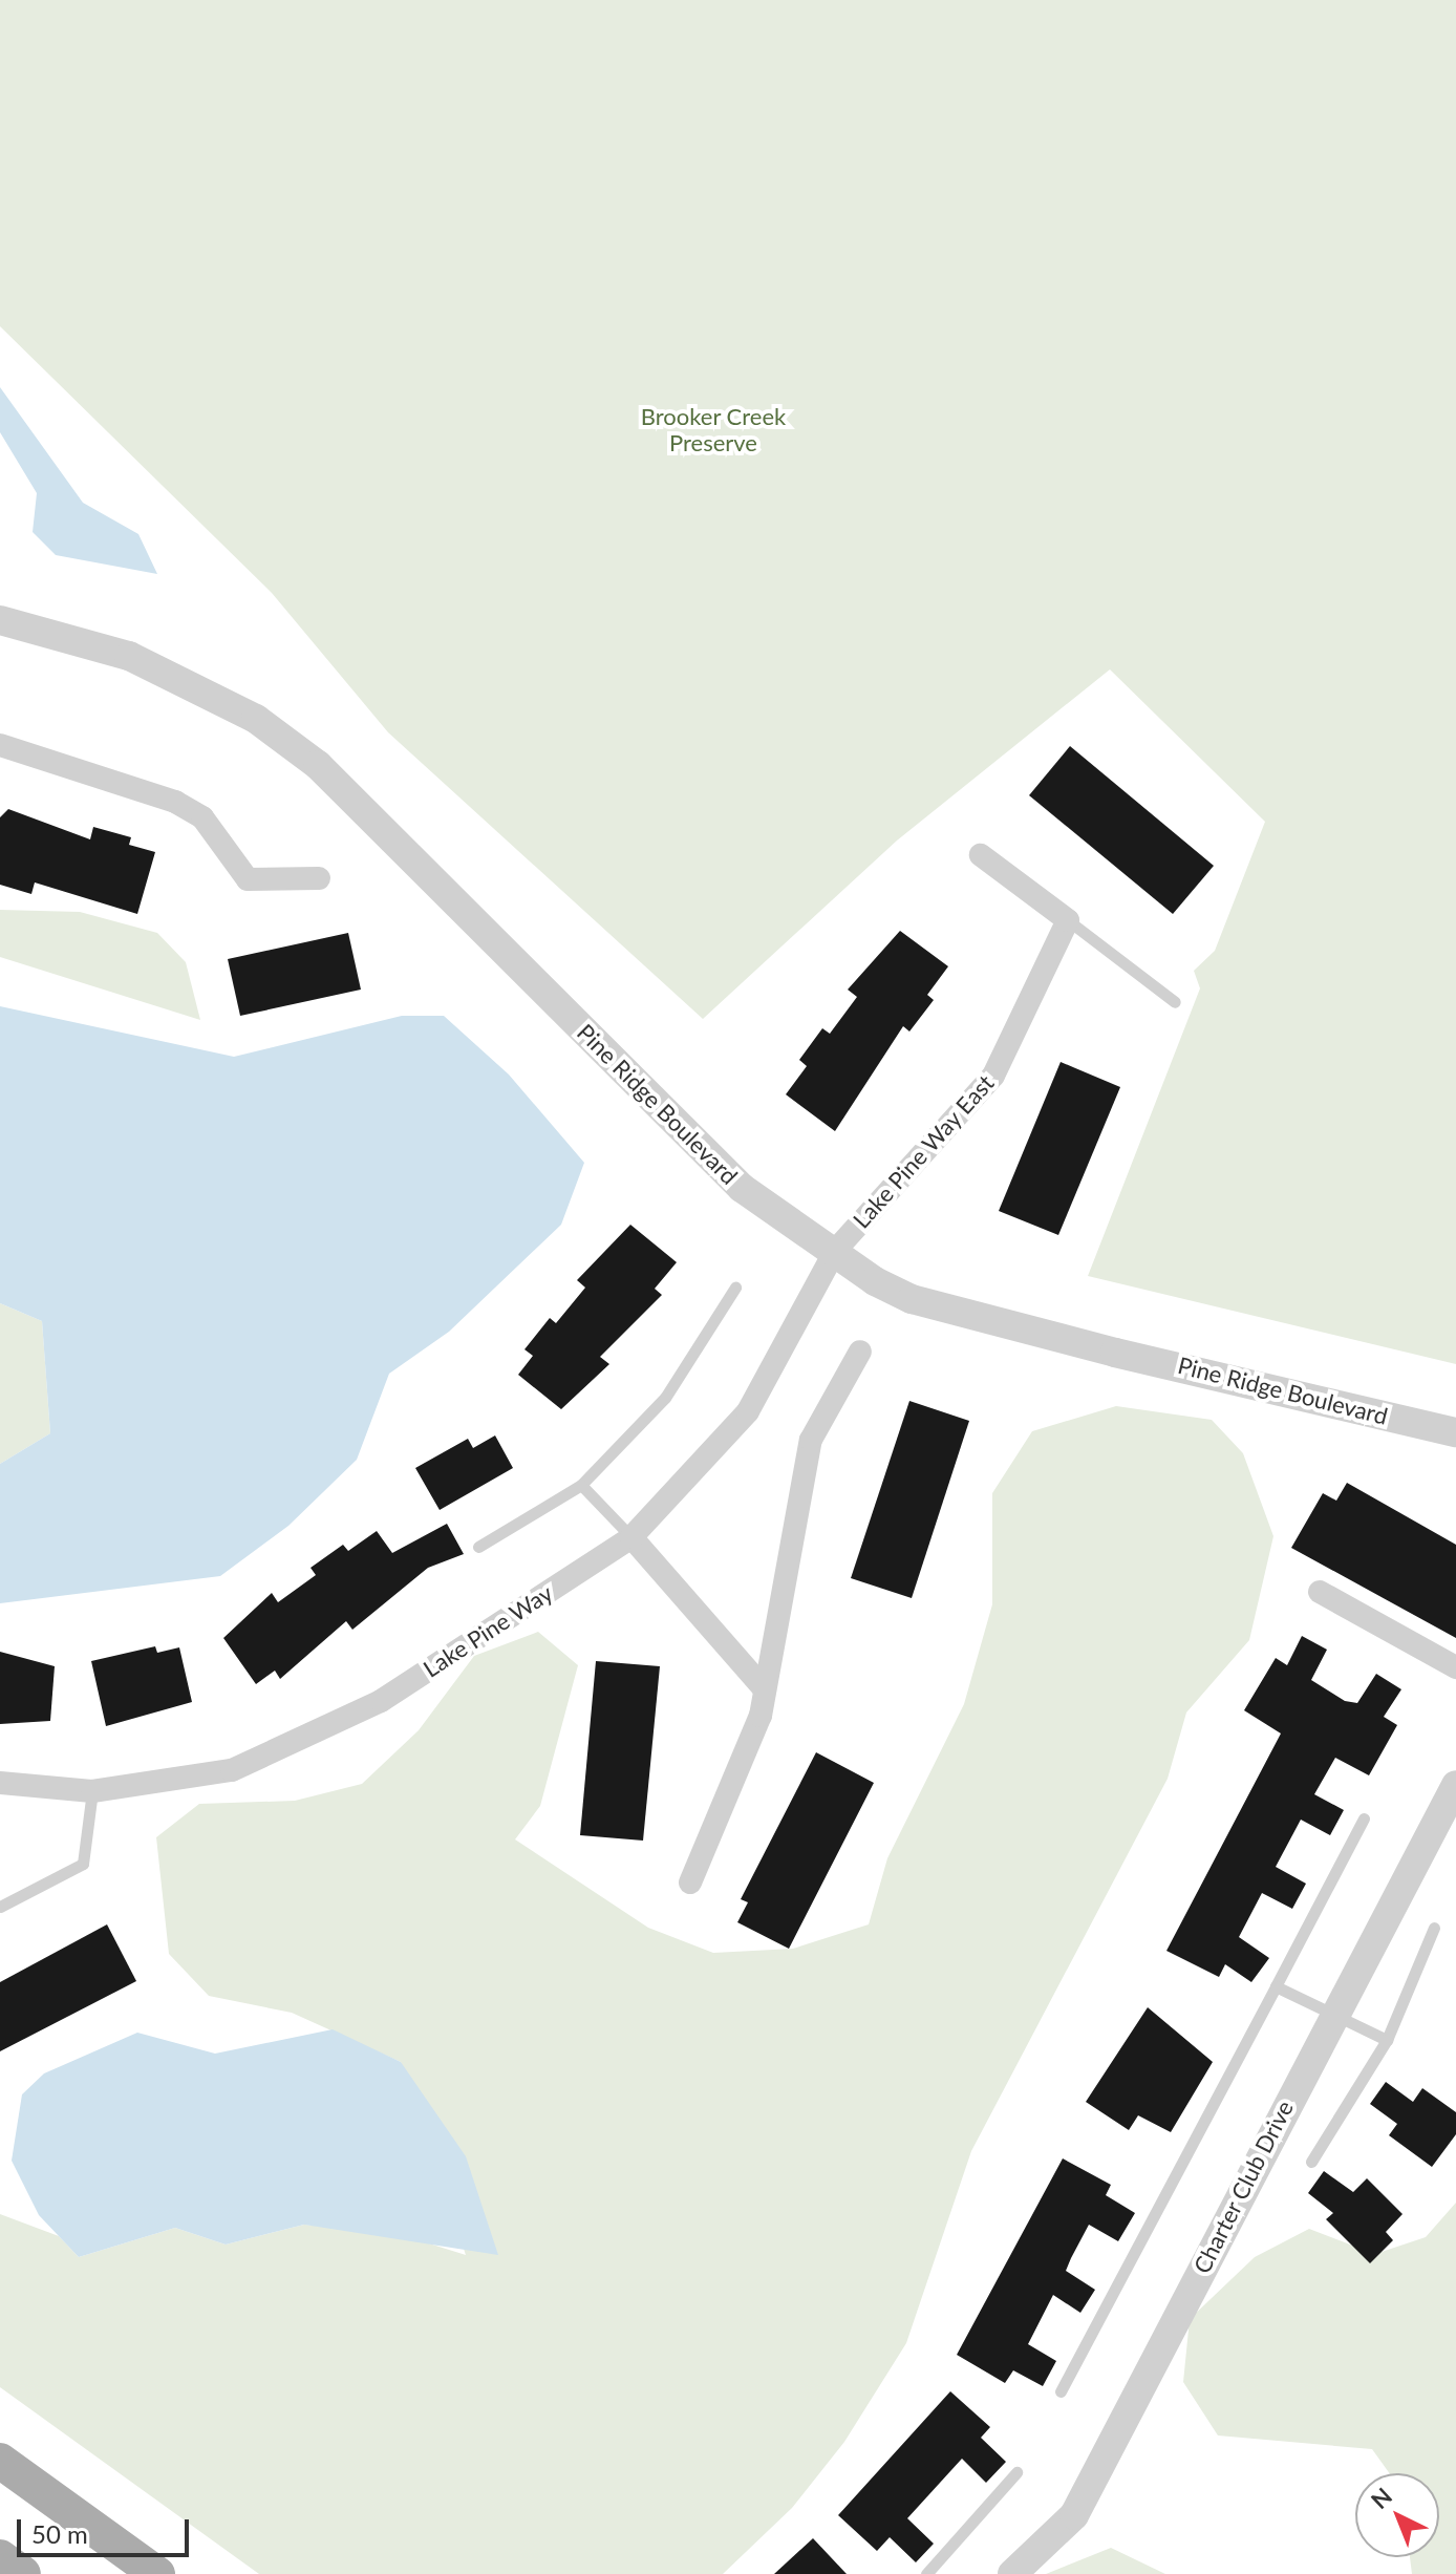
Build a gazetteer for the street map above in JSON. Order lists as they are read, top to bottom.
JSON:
{
  "streets": {
    "street": [
      "Pine Ridge Boulevard",
      "Lake Pine Way East",
      "Lake Pine Way",
      "Charter Club Drive"
    ]
  },
  "crossings": [
    ["Pine Ridge Boulevard", "Lake Pine Way East"],
    ["Pine Ridge Boulevard", "Lake Pine Way"],
    ["Lake Pine Way East", "Lake Pine Way"]
  ],
  "parks": ["Brooker Creek Preserve"],
  "scale_bar": "50 m",
  "north": "top left"
}
